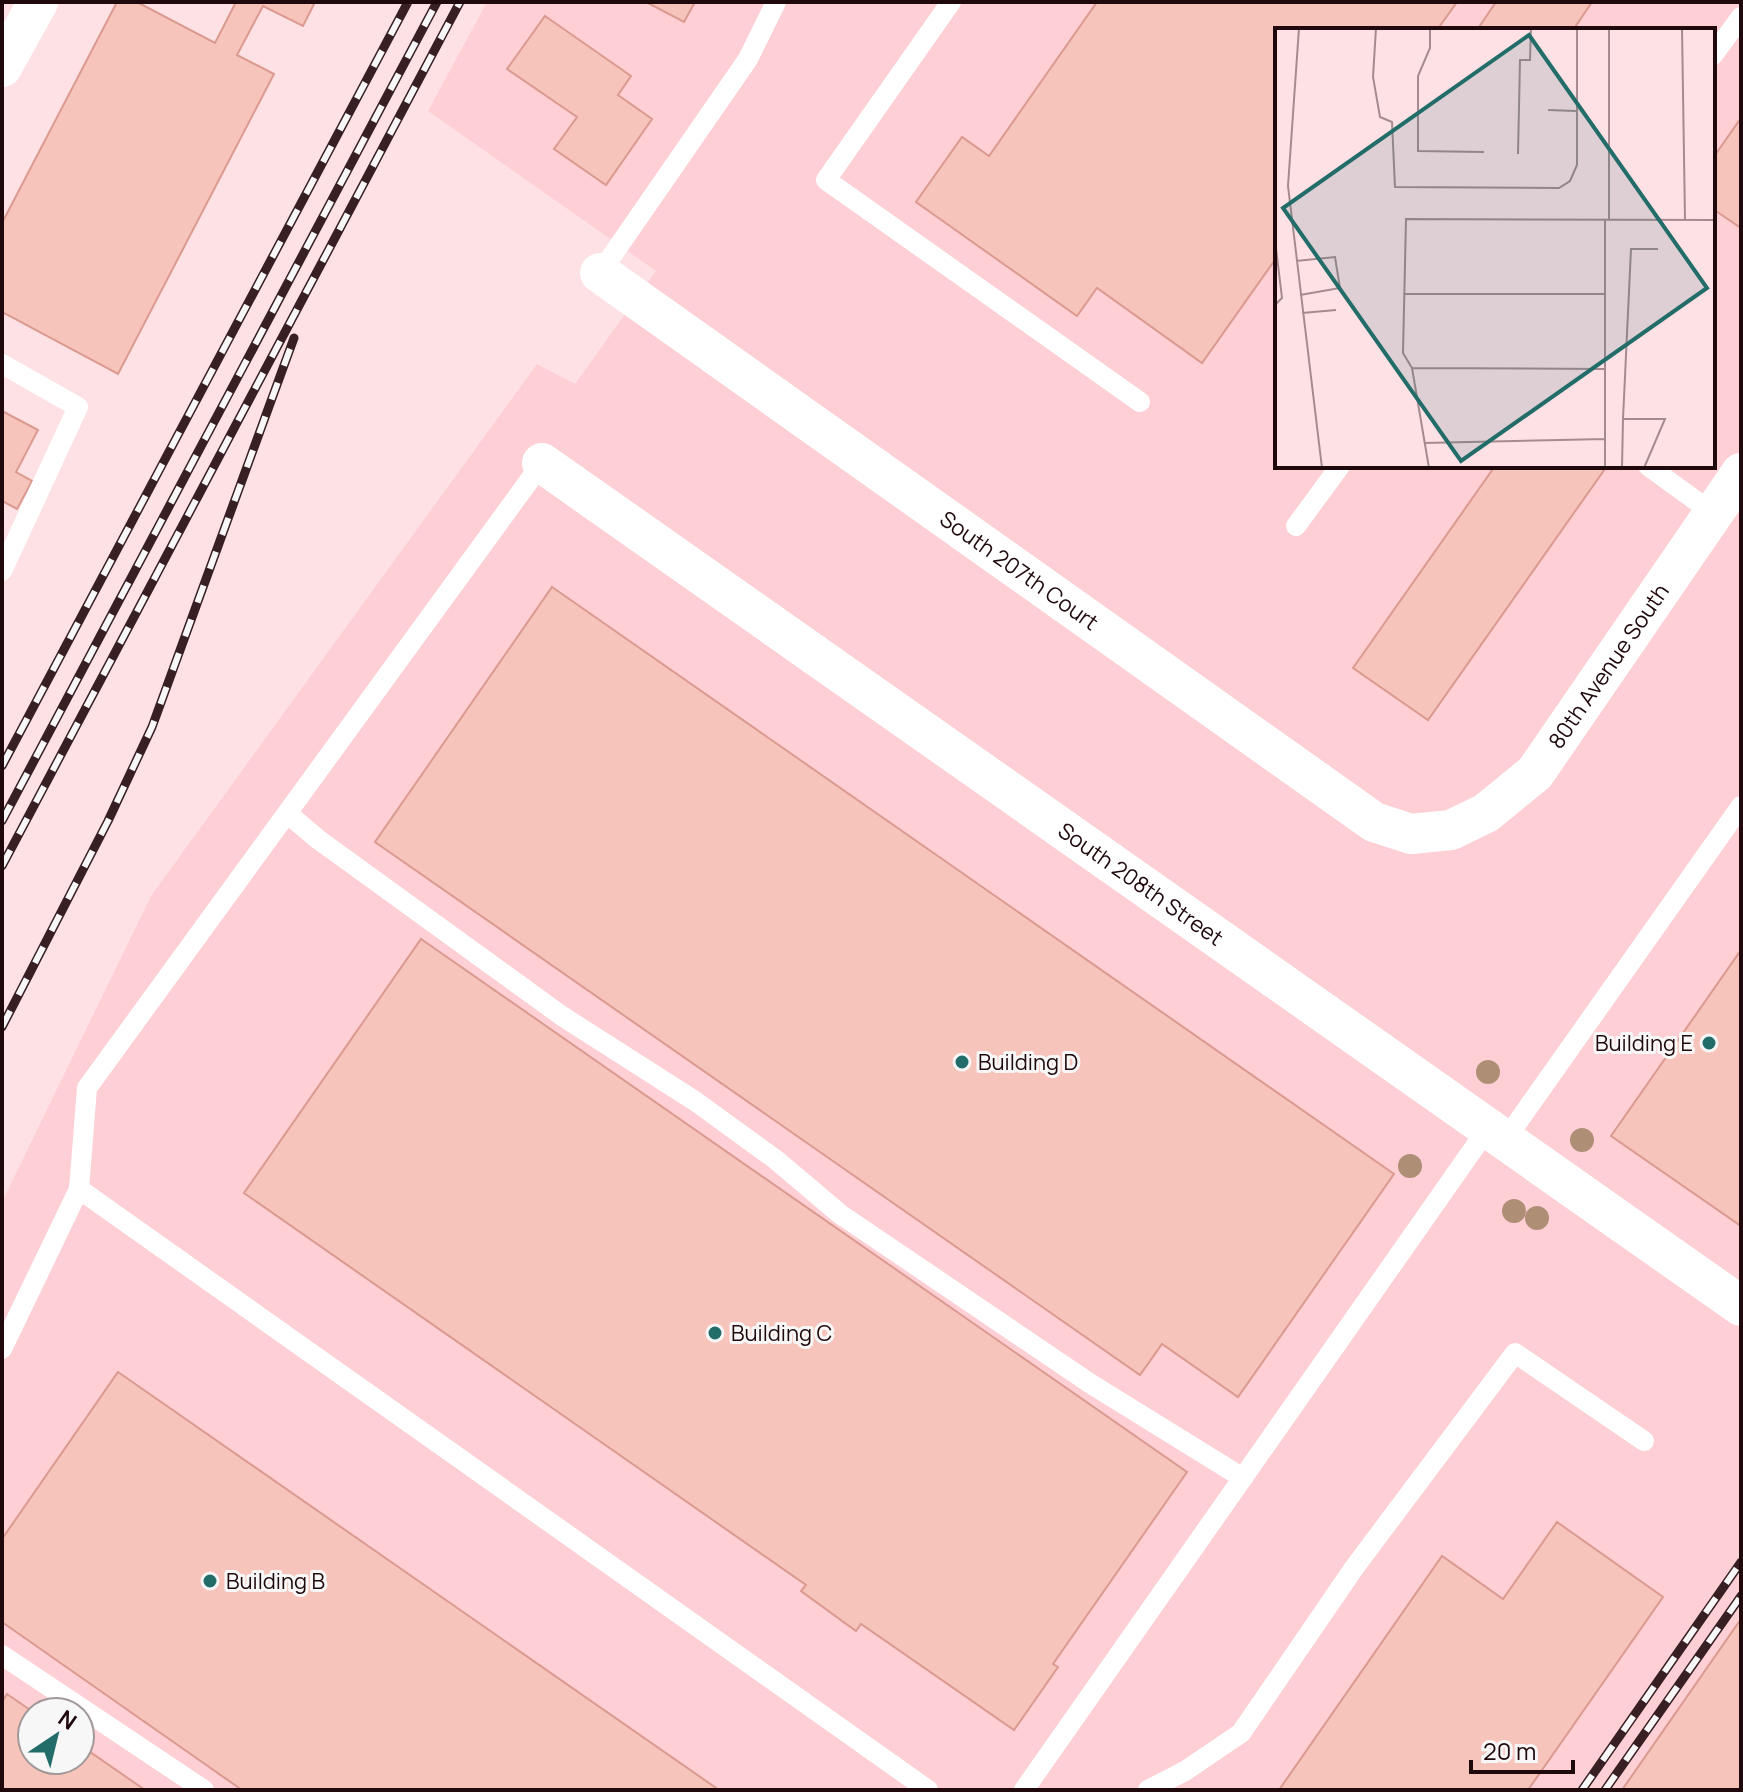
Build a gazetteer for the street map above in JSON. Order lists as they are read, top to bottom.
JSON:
{
  "streets": {
    "street": ["South 207th Court", "80th Avenue South", "South 208th Street"]
  },
  "crossings": [
    ["South 207th Court", "80th Avenue South"]
  ],
  "places": [
    "Building E",
    "Building D",
    "Building C",
    "Building B"
  ],
  "scale_bar": "20 m",
  "north": "top right"
}
